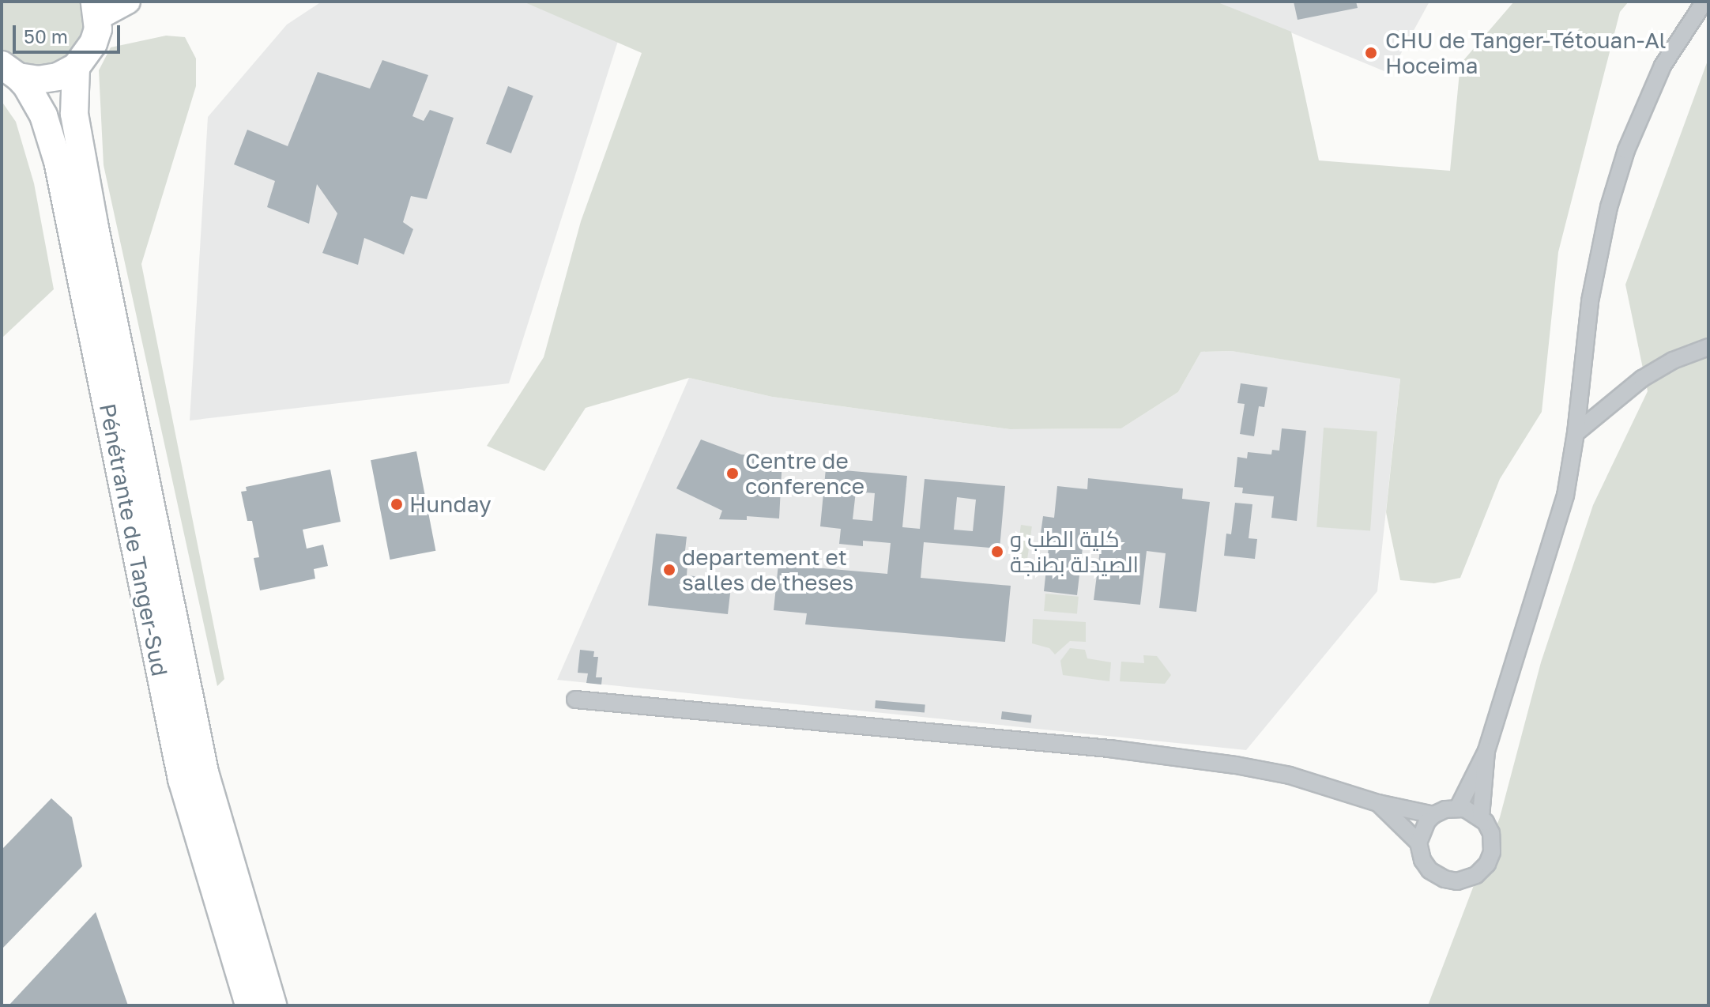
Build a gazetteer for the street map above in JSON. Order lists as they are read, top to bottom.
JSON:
{
  "streets": {
    "highway": ["Pénétrante de Tanger-Sud"]
  },
  "places": [
    "CHU de Tanger-Tétouan-Al Hoceima",
    "Centre de conference",
    "Hunday",
    "كلية الطب و الصيدلة بطنجة",
    "departement et salles de theses"
  ],
  "scale_bar": "50 m"
}
